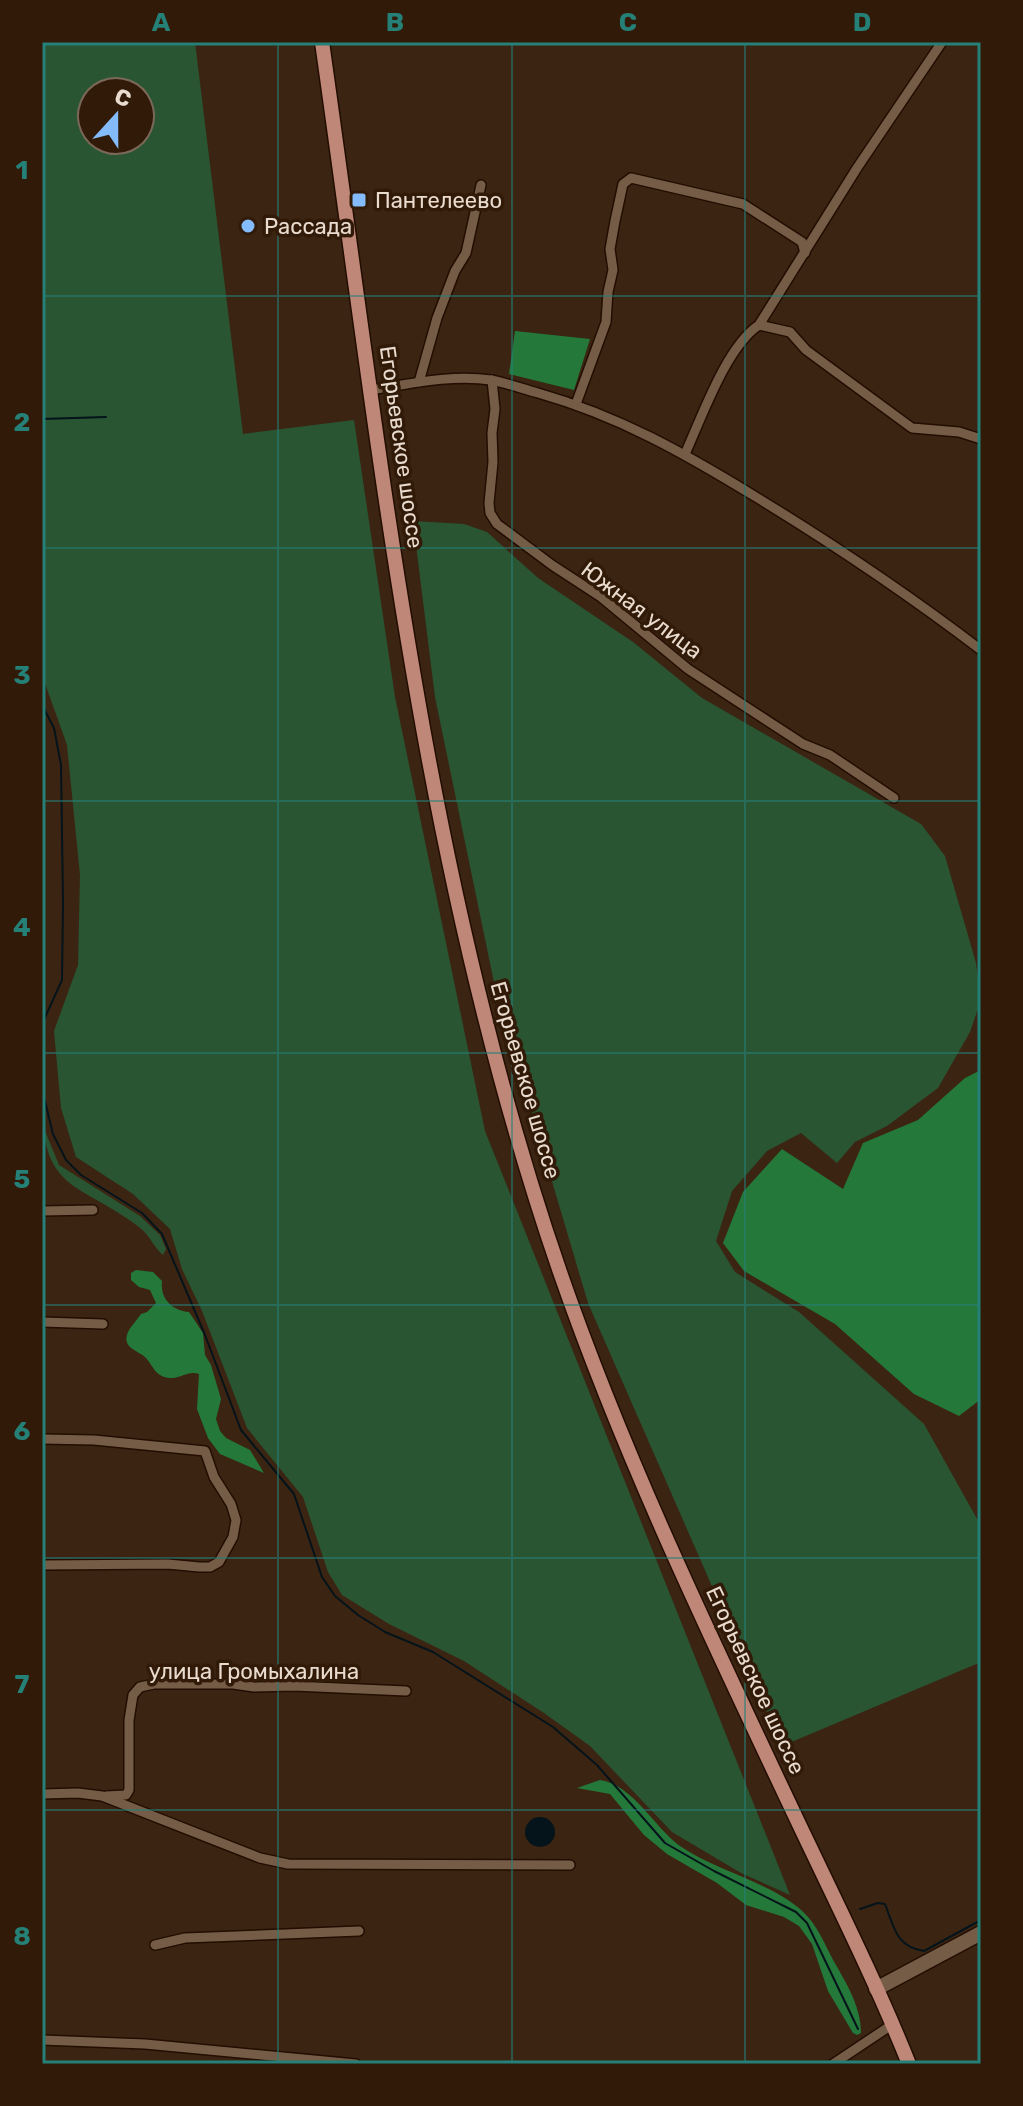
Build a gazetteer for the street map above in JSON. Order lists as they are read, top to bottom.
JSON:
{
  "streets": {
    "main road": ["Егорьевское шоссе"],
    "street": ["Южная улица", "улица Громыхалина"]
  },
  "places": {
    "transit": ["Пантелеево"],
    "other": ["Рассада"]
  },
  "north": "top",
  "grid": {
    "columns": [
      "A",
      "B",
      "C",
      "D"
    ],
    "rows": [
      "1",
      "2",
      "3",
      "4",
      "5",
      "6",
      "7",
      "8"
    ]
  }
}
